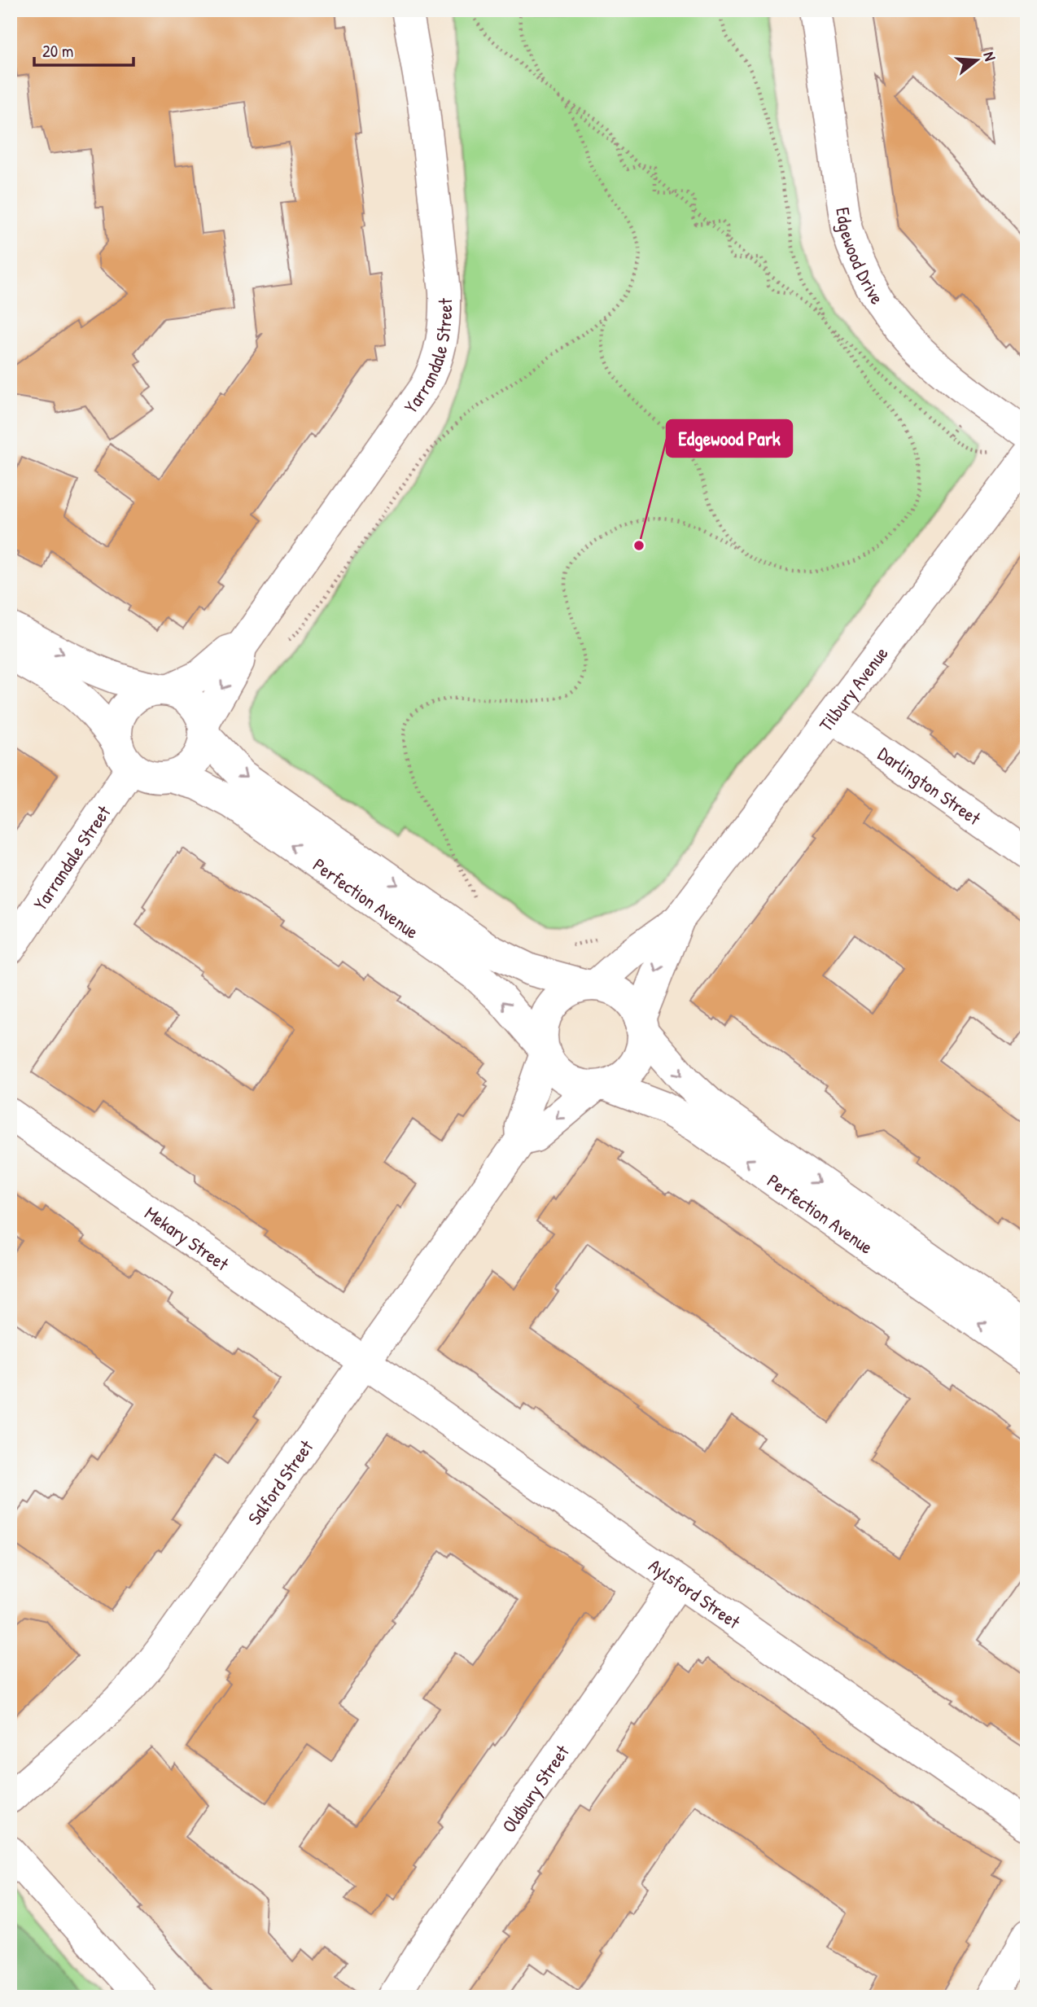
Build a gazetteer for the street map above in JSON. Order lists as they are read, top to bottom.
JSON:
{
  "streets": {
    "street": [
      "Edgewood Drive",
      "Yarrandale Street",
      "Tilbury Avenue",
      "Darlington Street",
      "Perfection Avenue",
      "Mekary Street",
      "Salford Street",
      "Aylsford Street",
      "Oldbury Street"
    ]
  },
  "crossings": [
    ["Yarrandale Street", "Perfection Avenue"],
    ["Tilbury Avenue", "Darlington Street"],
    ["Tilbury Avenue", "Perfection Avenue"],
    ["Tilbury Avenue", "Salford Street"],
    ["Perfection Avenue", "Salford Street"],
    ["Mekary Street", "Salford Street"],
    ["Mekary Street", "Aylsford Street"],
    ["Salford Street", "Aylsford Street"],
    ["Aylsford Street", "Oldbury Street"]
  ],
  "places": ["Edgewood Park"],
  "scale_bar": "20 m",
  "north": "right"
}
